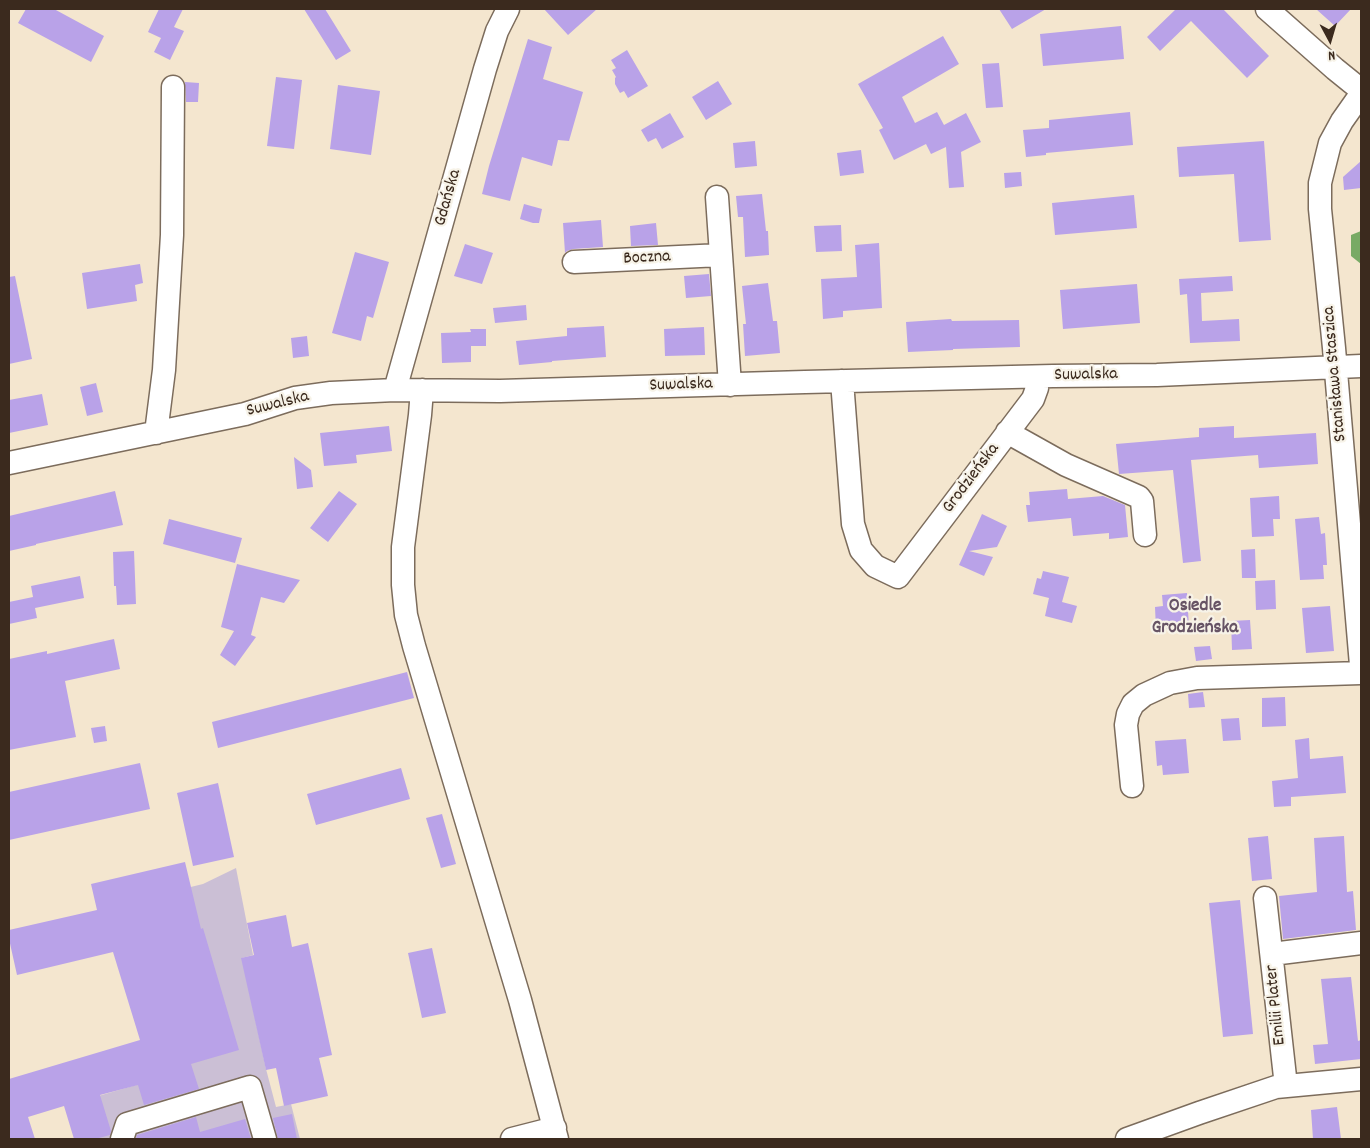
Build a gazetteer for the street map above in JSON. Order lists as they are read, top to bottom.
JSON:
{
  "streets": {
    "street": [
      "Gdańska",
      "Boczna",
      "Stanisława Staszica",
      "Suwalska",
      "Grodzieńska",
      "Emilii Plater"
    ]
  },
  "crossings": [
    ["Gdańska", "Suwalska"],
    ["Stanisława Staszica", "Suwalska"],
    ["Suwalska", "Grodzieńska"]
  ],
  "districts": ["Osiedle Grodzieńska"],
  "north": "bottom"
}
